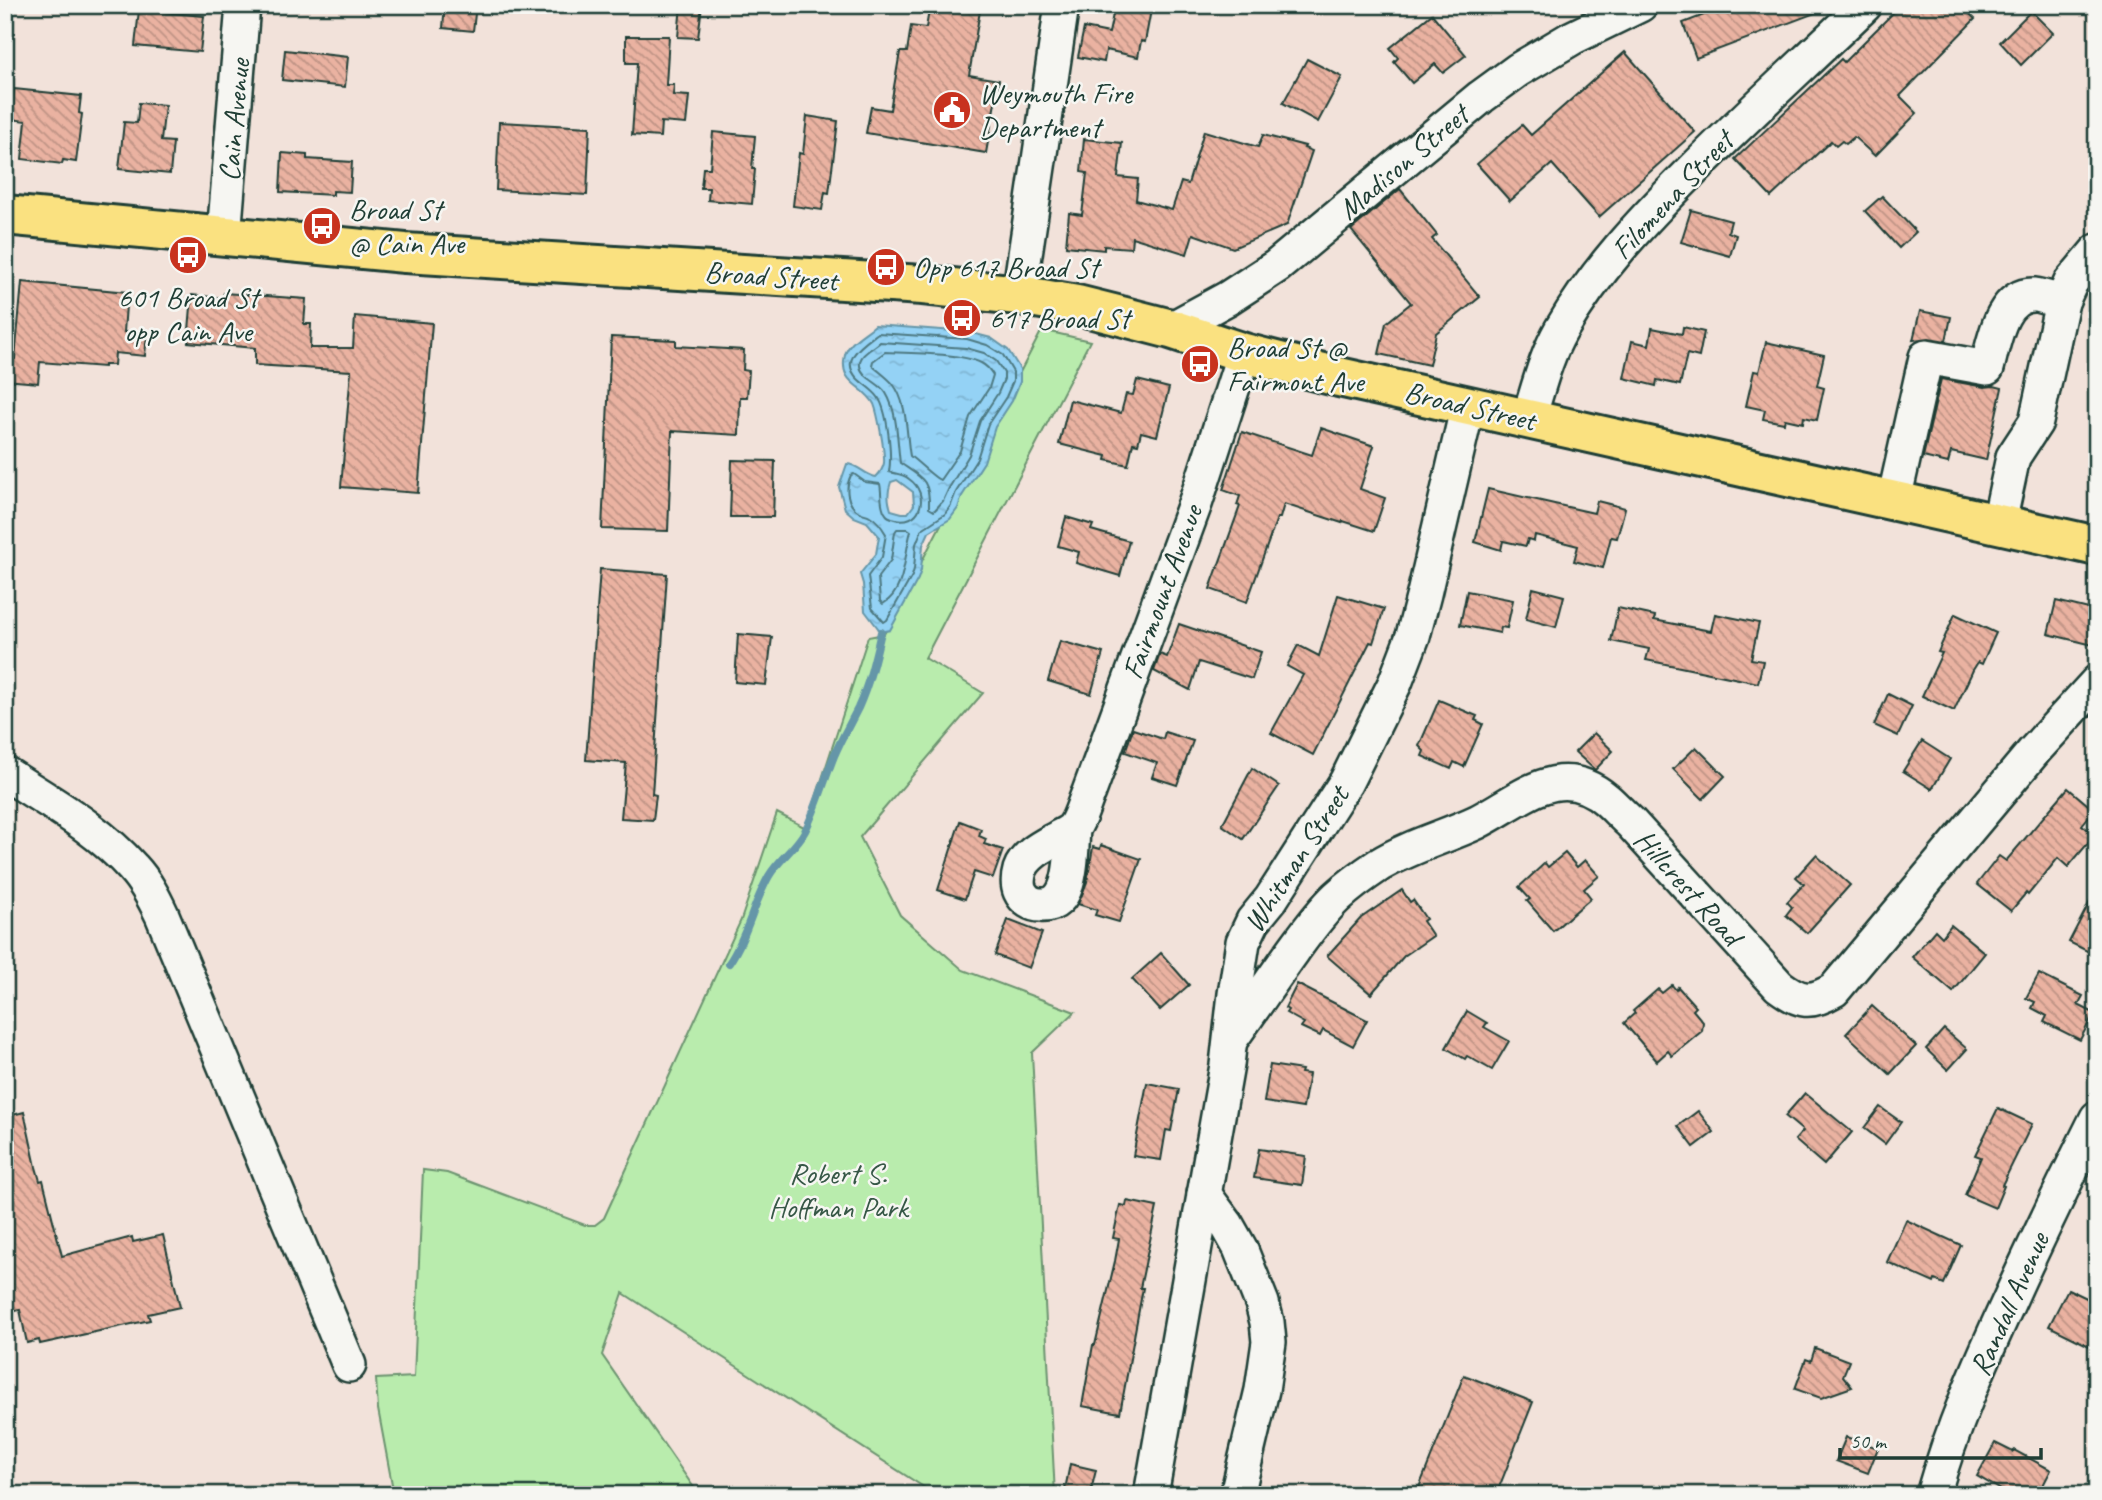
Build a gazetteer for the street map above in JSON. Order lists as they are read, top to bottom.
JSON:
{
  "streets": {
    "main road": ["Broad Street"],
    "street": [
      "Cain Avenue",
      "Madison Street",
      "Filomena Street",
      "Fairmount Avenue",
      "Whitman Street",
      "Hillcrest Road",
      "Randall Avenue"
    ]
  },
  "crossings": [
    ["Cain Avenue", "Broad Street"],
    ["Madison Street", "Broad Street"],
    ["Filomena Street", "Broad Street"],
    ["Broad Street", "Fairmount Avenue"],
    ["Broad Street", "Whitman Street"],
    ["Whitman Street", "Hillcrest Road"]
  ],
  "parks": ["Robert S. Hoffman Park"],
  "places": {
    "public building": ["Weymouth Fire Department"],
    "bus stop": [
      "Broad St @ Cain Ave",
      "601 Broad St opp Cain Ave",
      "Opp 617 Broad St",
      "617 Broad St",
      "Broad St @ Fairmont Ave"
    ]
  },
  "scale_bar": "50 m"
}
